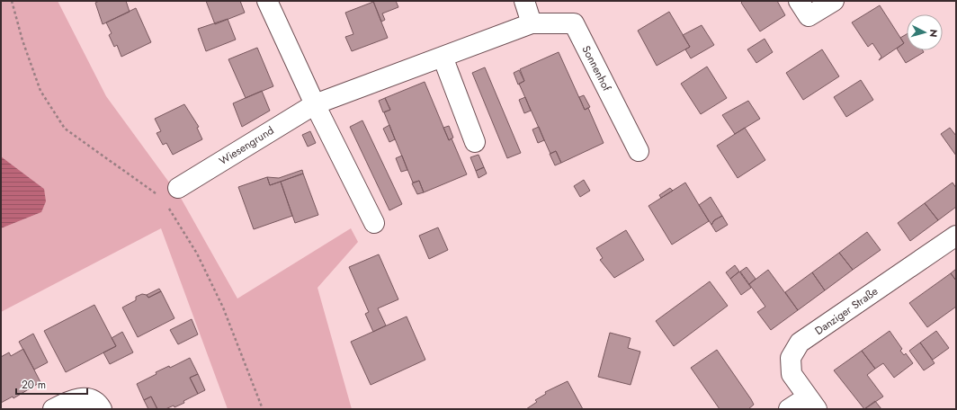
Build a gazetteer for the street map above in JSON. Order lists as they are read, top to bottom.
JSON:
{
  "streets": {
    "street": ["Sonnenhof", "Wiesengrund", "Danziger Straße"]
  },
  "crossings": [
    ["Sonnenhof", "Wiesengrund"]
  ],
  "scale_bar": "20 m",
  "north": "right"
}
